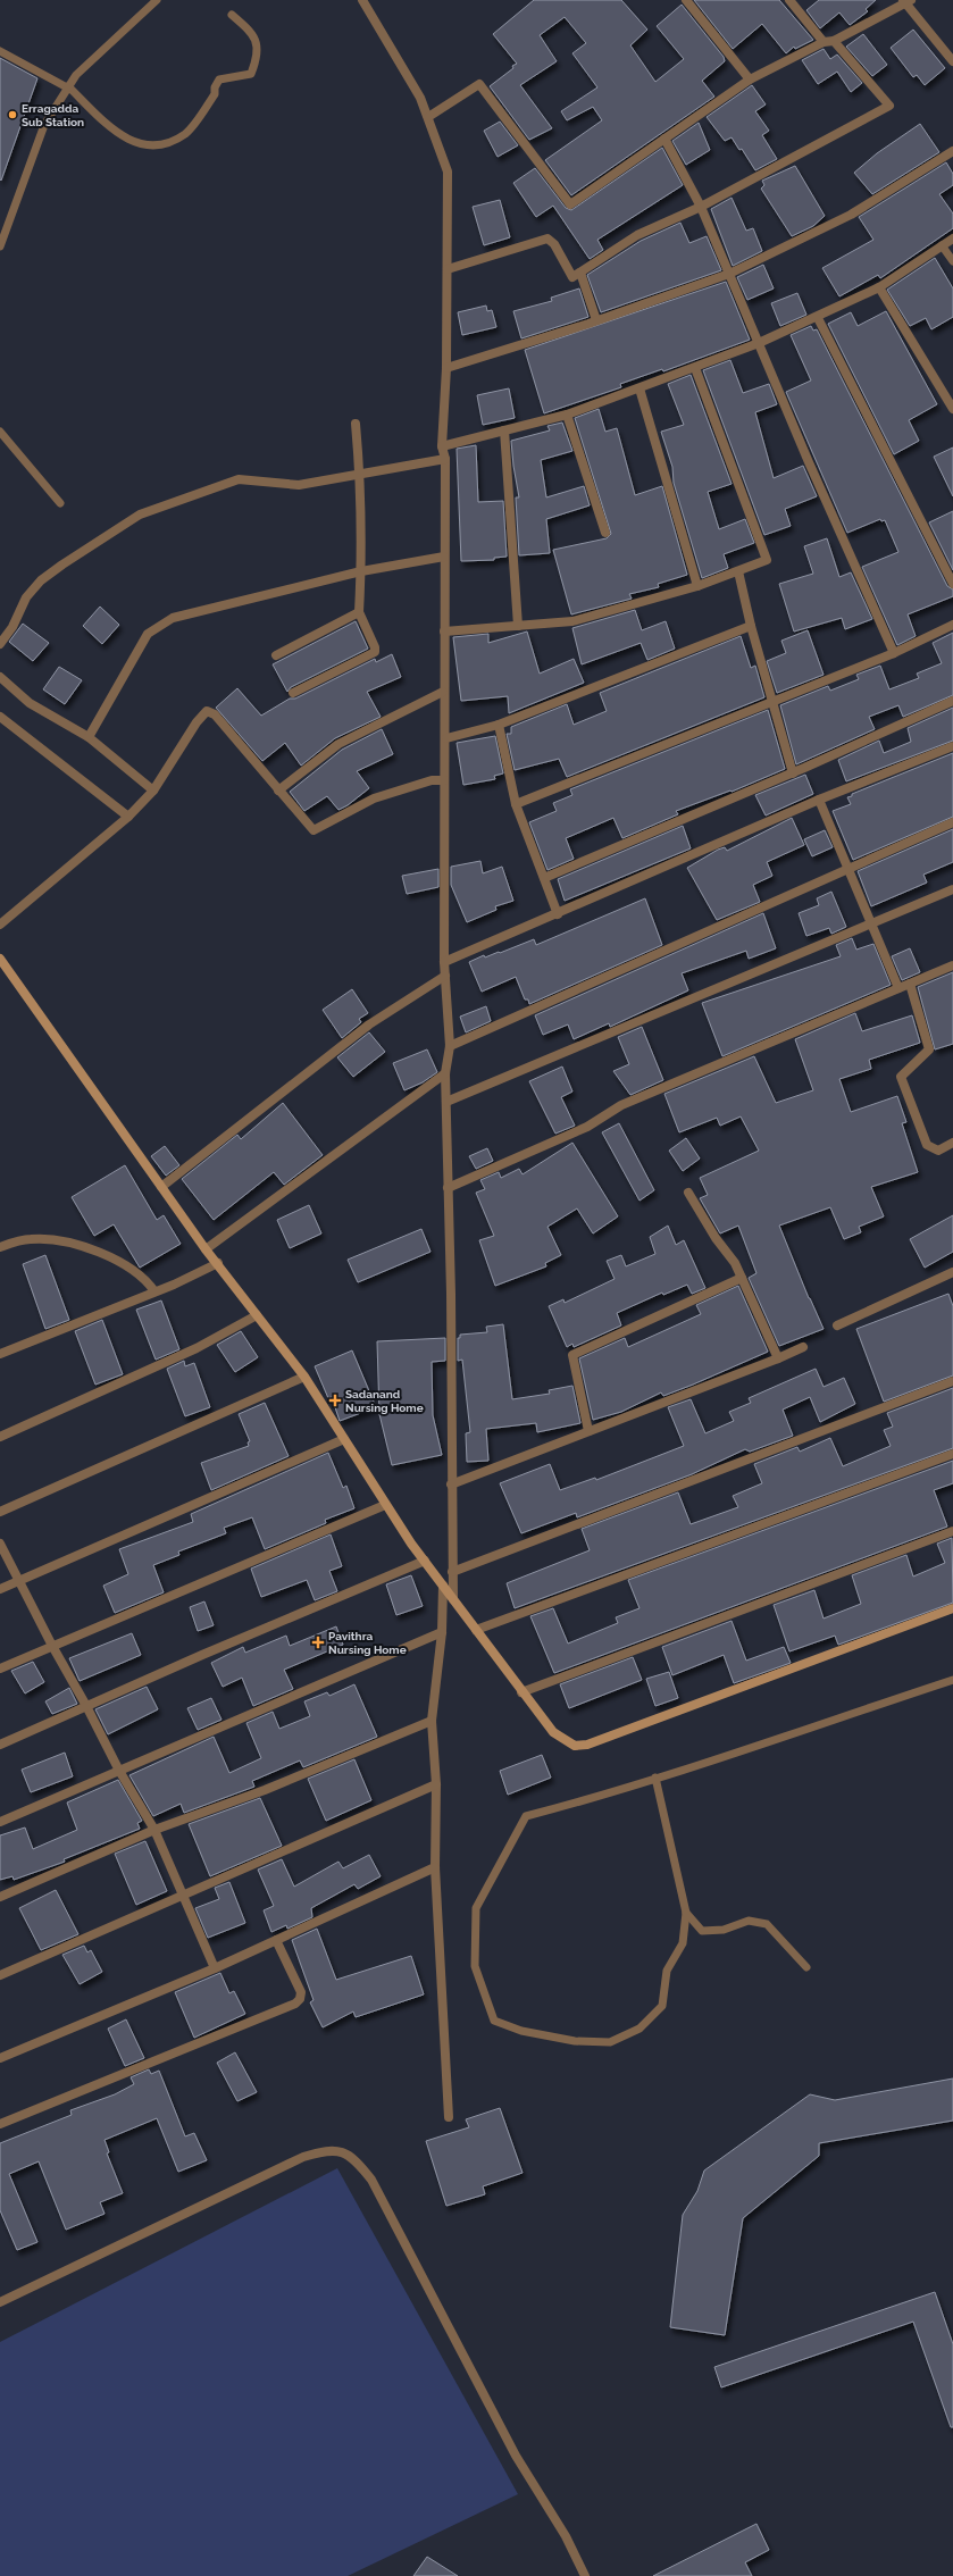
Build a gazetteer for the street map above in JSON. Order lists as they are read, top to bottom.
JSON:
{
  "places": {
    "other": ["Erragadda Sub Station"],
    "health": ["Sadanand Nursing Home", "Pavithra Nursing Home"]
  }
}
